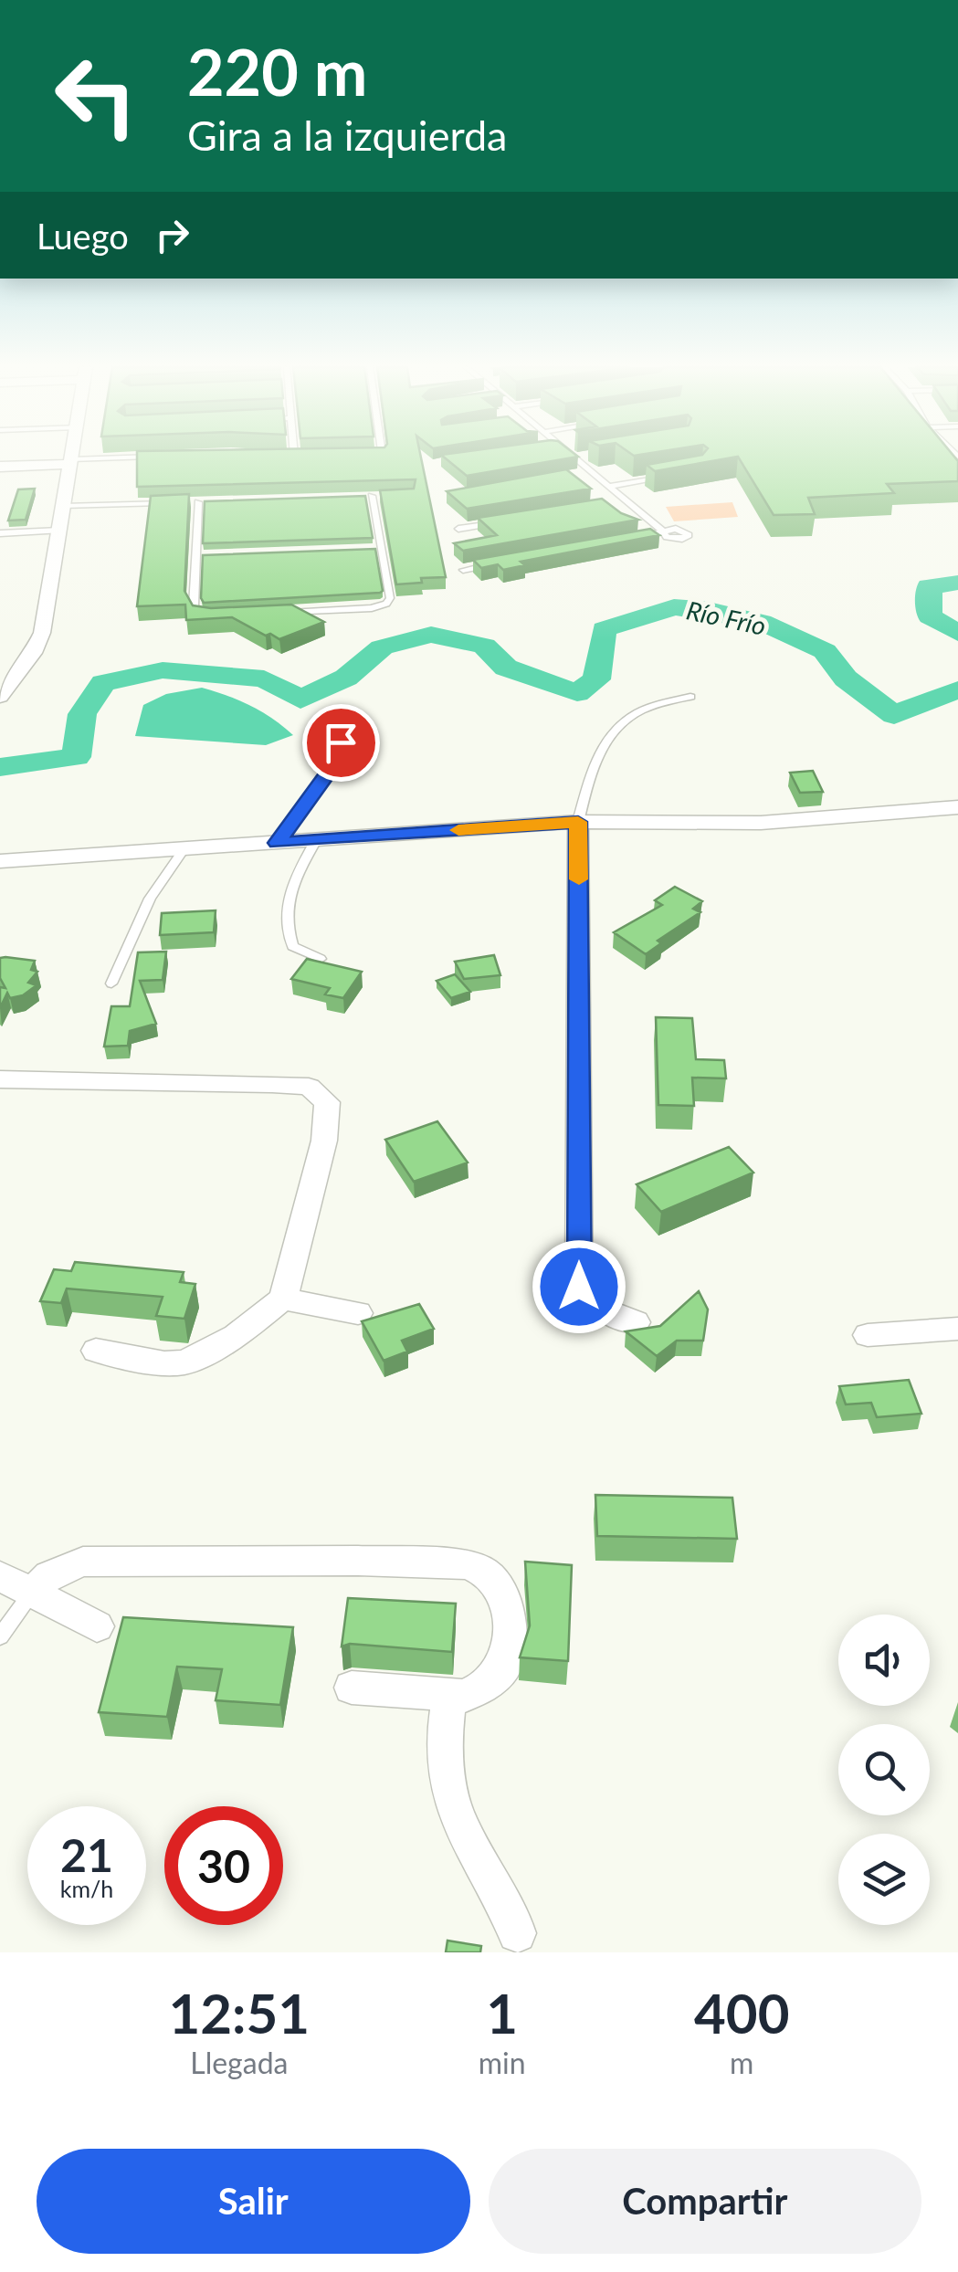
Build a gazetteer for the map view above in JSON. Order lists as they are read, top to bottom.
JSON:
{
  "water": ["Río Frío"],
  "page": {
    "turn": ["220 m", "Gira a la izquierda"],
    "then": "Luego",
    "speed": "21 km/h",
    "limit": "30",
    "eta": [
      "12:51",
      "Llegada",
      "1",
      "min",
      "400",
      "m"
    ],
    "buttons": ["Salir", "Compartir"]
  }
}
